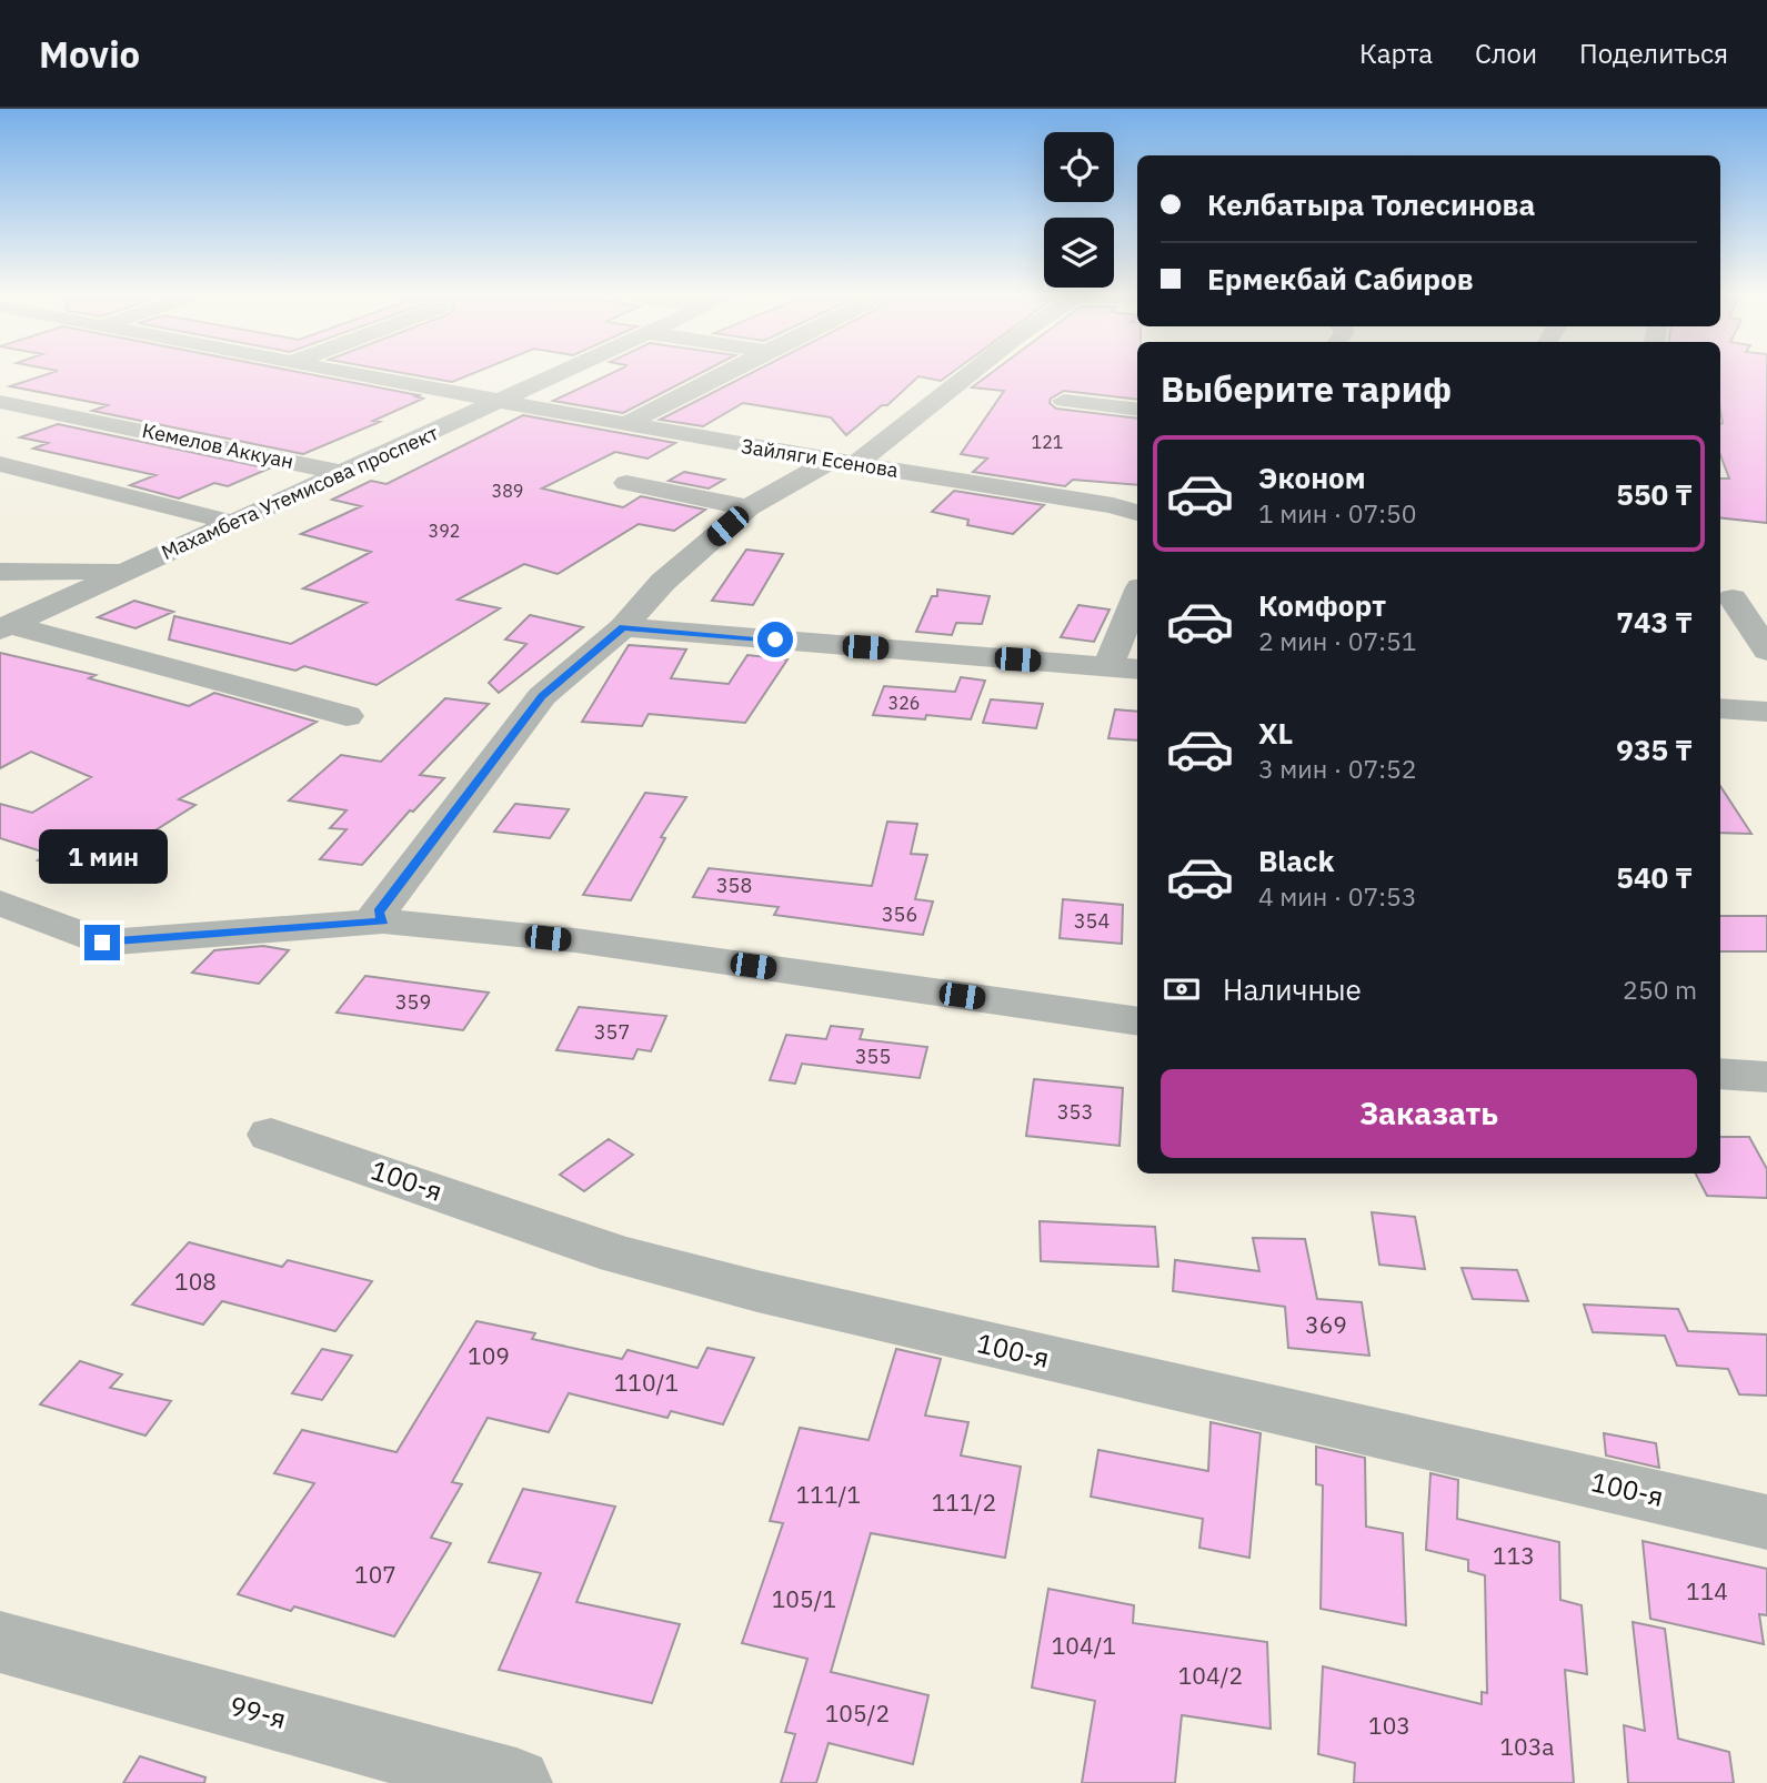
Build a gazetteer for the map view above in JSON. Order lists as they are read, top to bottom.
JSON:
{
  "streets": {
    "street": [
      "Кемелов Аккуан",
      "Зайляги Есенова",
      "Махамбета Утемисова проспект",
      "100-я",
      "99-я"
    ]
  },
  "crossings": [
    ["Кемелов Аккуан", "Махамбета Утемисова проспект"],
    ["Зайляги Есенова", "Махамбета Утемисова проспект"]
  ],
  "house_numbers": [
    "121",
    "389",
    "392",
    "326",
    "358",
    "356",
    "354",
    "359",
    "357",
    "355",
    "353",
    "108",
    "369",
    "109",
    "110/1",
    "111/1",
    "111/2",
    "113",
    "107",
    "114",
    "105/1",
    "104/1",
    "104/2",
    "105/2",
    "103",
    "103а"
  ],
  "page": {
    "header": "Movio",
    "nav": ["Карта", "Слои", "Поделиться"],
    "banner": ["Келбатыра Толесинова", "Ермекбай Сабиров"],
    "heading": "Выберите тариф",
    "list": [
      {
        "name": "Эконом",
        "note": "1 мин · 07:50",
        "value": "550 ₸"
      },
      {
        "name": "Комфорт",
        "note": "2 мин · 07:51",
        "value": "743 ₸"
      },
      {
        "name": "XL",
        "note": "3 мин · 07:52",
        "value": "935 ₸"
      },
      {
        "name": "Black",
        "note": "4 мин · 07:53",
        "value": "540 ₸"
      }
    ],
    "bubble": "1 мин",
    "pay": ["Наличные", "250 m"],
    "buttons": "Заказать"
  }
}
